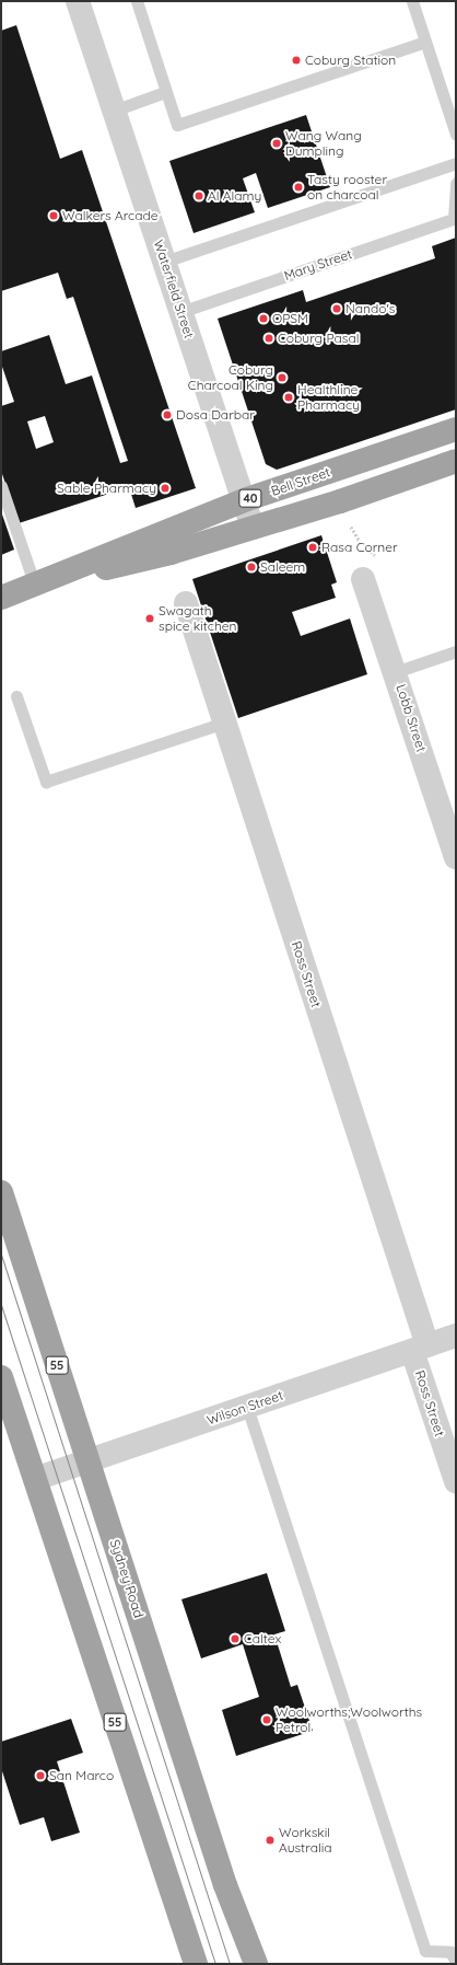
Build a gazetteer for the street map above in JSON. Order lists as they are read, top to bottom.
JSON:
{
  "streets": {
    "highway": [
      "Bell Street",
      "40",
      "55",
      "Sydney Road"
    ],
    "street": [
      "Waterfield Street",
      "Lobb Street",
      "Ross Street",
      "Wilson Street"
    ],
    "lane": ["Mary Street"]
  },
  "crossings": [
    ["Mary Street", "Waterfield Street"],
    ["Waterfield Street", "Bell Street"],
    ["Ross Street", "Wilson Street"],
    ["55", "Wilson Street"],
    ["Wilson Street", "Sydney Road"]
  ],
  "places": [
    "Coburg Station",
    "Wang Wang Dumpling",
    "Tasty rooster on charcoal",
    "Al Alamy",
    "Walkers Arcade",
    "Nando's",
    "OPSM",
    "Coburg Pasal",
    "Coburg Charcoal King",
    "Healthline Pharmacy",
    "Dosa Darbar",
    "Sable Pharmacy",
    "Rasa Corner",
    "Saleem",
    "Swagath spice kitchen",
    "Caltex",
    "Woolworths;Woolworths Petrol",
    "San Marco",
    "Workskil Australia"
  ]
}
